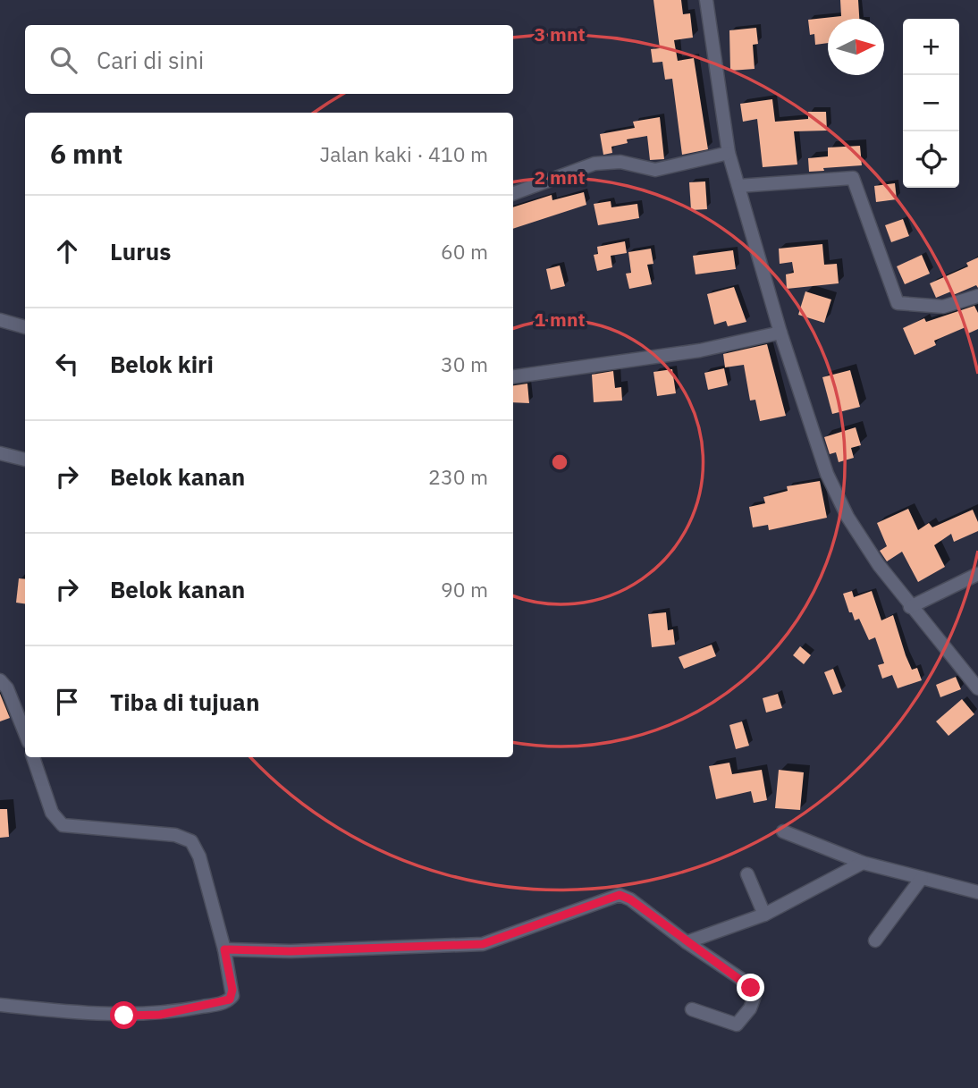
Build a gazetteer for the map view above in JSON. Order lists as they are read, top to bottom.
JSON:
{
  "north": "right",
  "page": {
    "map_buttons": ["+", "−"],
    "search": "Cari di sini",
    "heading": ["6 mnt", "Jalan kaki · 410 m"],
    "list": [
      ["Lurus", "60 m"],
      ["Belok kiri", "30 m"],
      ["Belok kanan", "230 m"],
      ["Belok kanan", "90 m"],
      "Tiba di tujuan"
    ]
  },
  "rings": ["3 mnt", "2 mnt", "1 mnt"]
}
